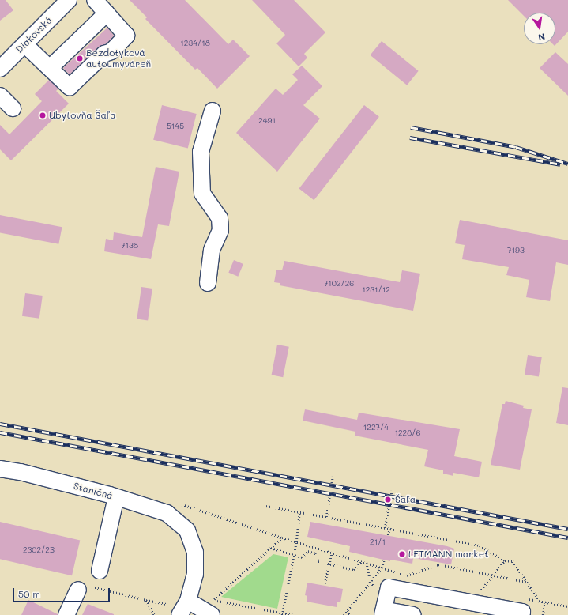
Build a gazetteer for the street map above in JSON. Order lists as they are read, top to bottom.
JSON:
{
  "streets": {
    "street": ["Diakovská", "Staničná"]
  },
  "places": [
    "Bezdotyková autoumyváreň",
    "Ubytovňa Šaľa",
    "Šaľa",
    "LETMANN market"
  ],
  "house_numbers": [
    "1234/18",
    "2491",
    "5145",
    "7138",
    "7193",
    "7102/26",
    "1231/12",
    "1227/4",
    "1228/6",
    "21/1",
    "2302/2B"
  ],
  "scale_bar": "50 m",
  "north": "bottom"
}
